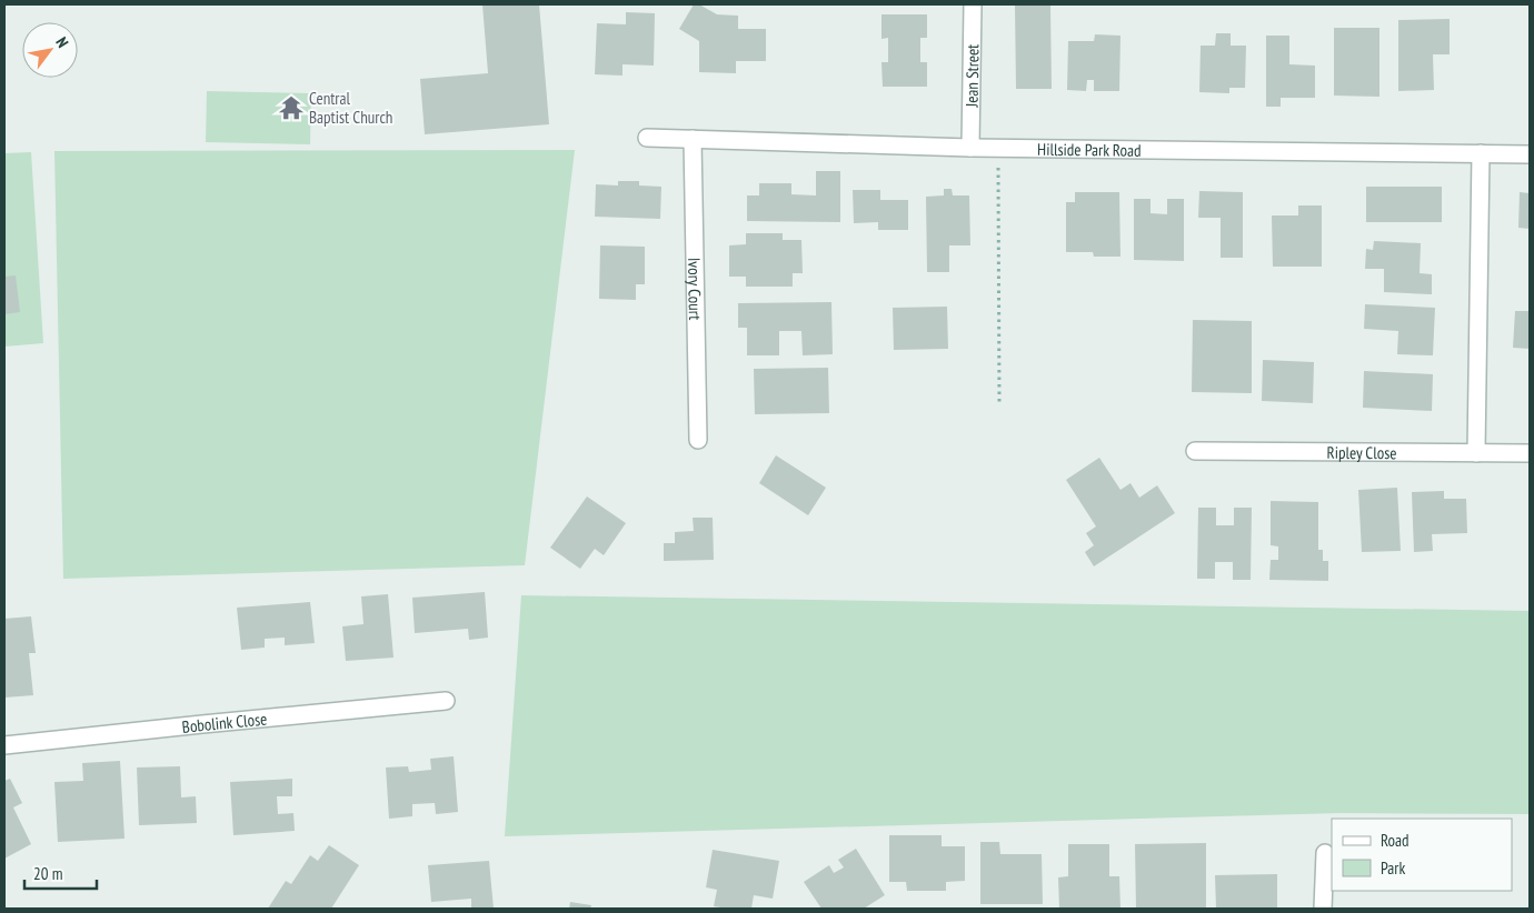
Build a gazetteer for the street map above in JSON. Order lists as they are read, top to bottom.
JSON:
{
  "streets": {
    "street": [
      "Jean Street",
      "Hillside Park Road",
      "Ivory Court",
      "Ripley Close",
      "Bobolink Close"
    ]
  },
  "crossings": [
    ["Jean Street", "Hillside Park Road"],
    ["Hillside Park Road", "Ivory Court"]
  ],
  "places": {
    "temple": ["Central Baptist Church"]
  },
  "legend": ["Road", "Park"],
  "scale_bar": "20 m",
  "north": "top right"
}
